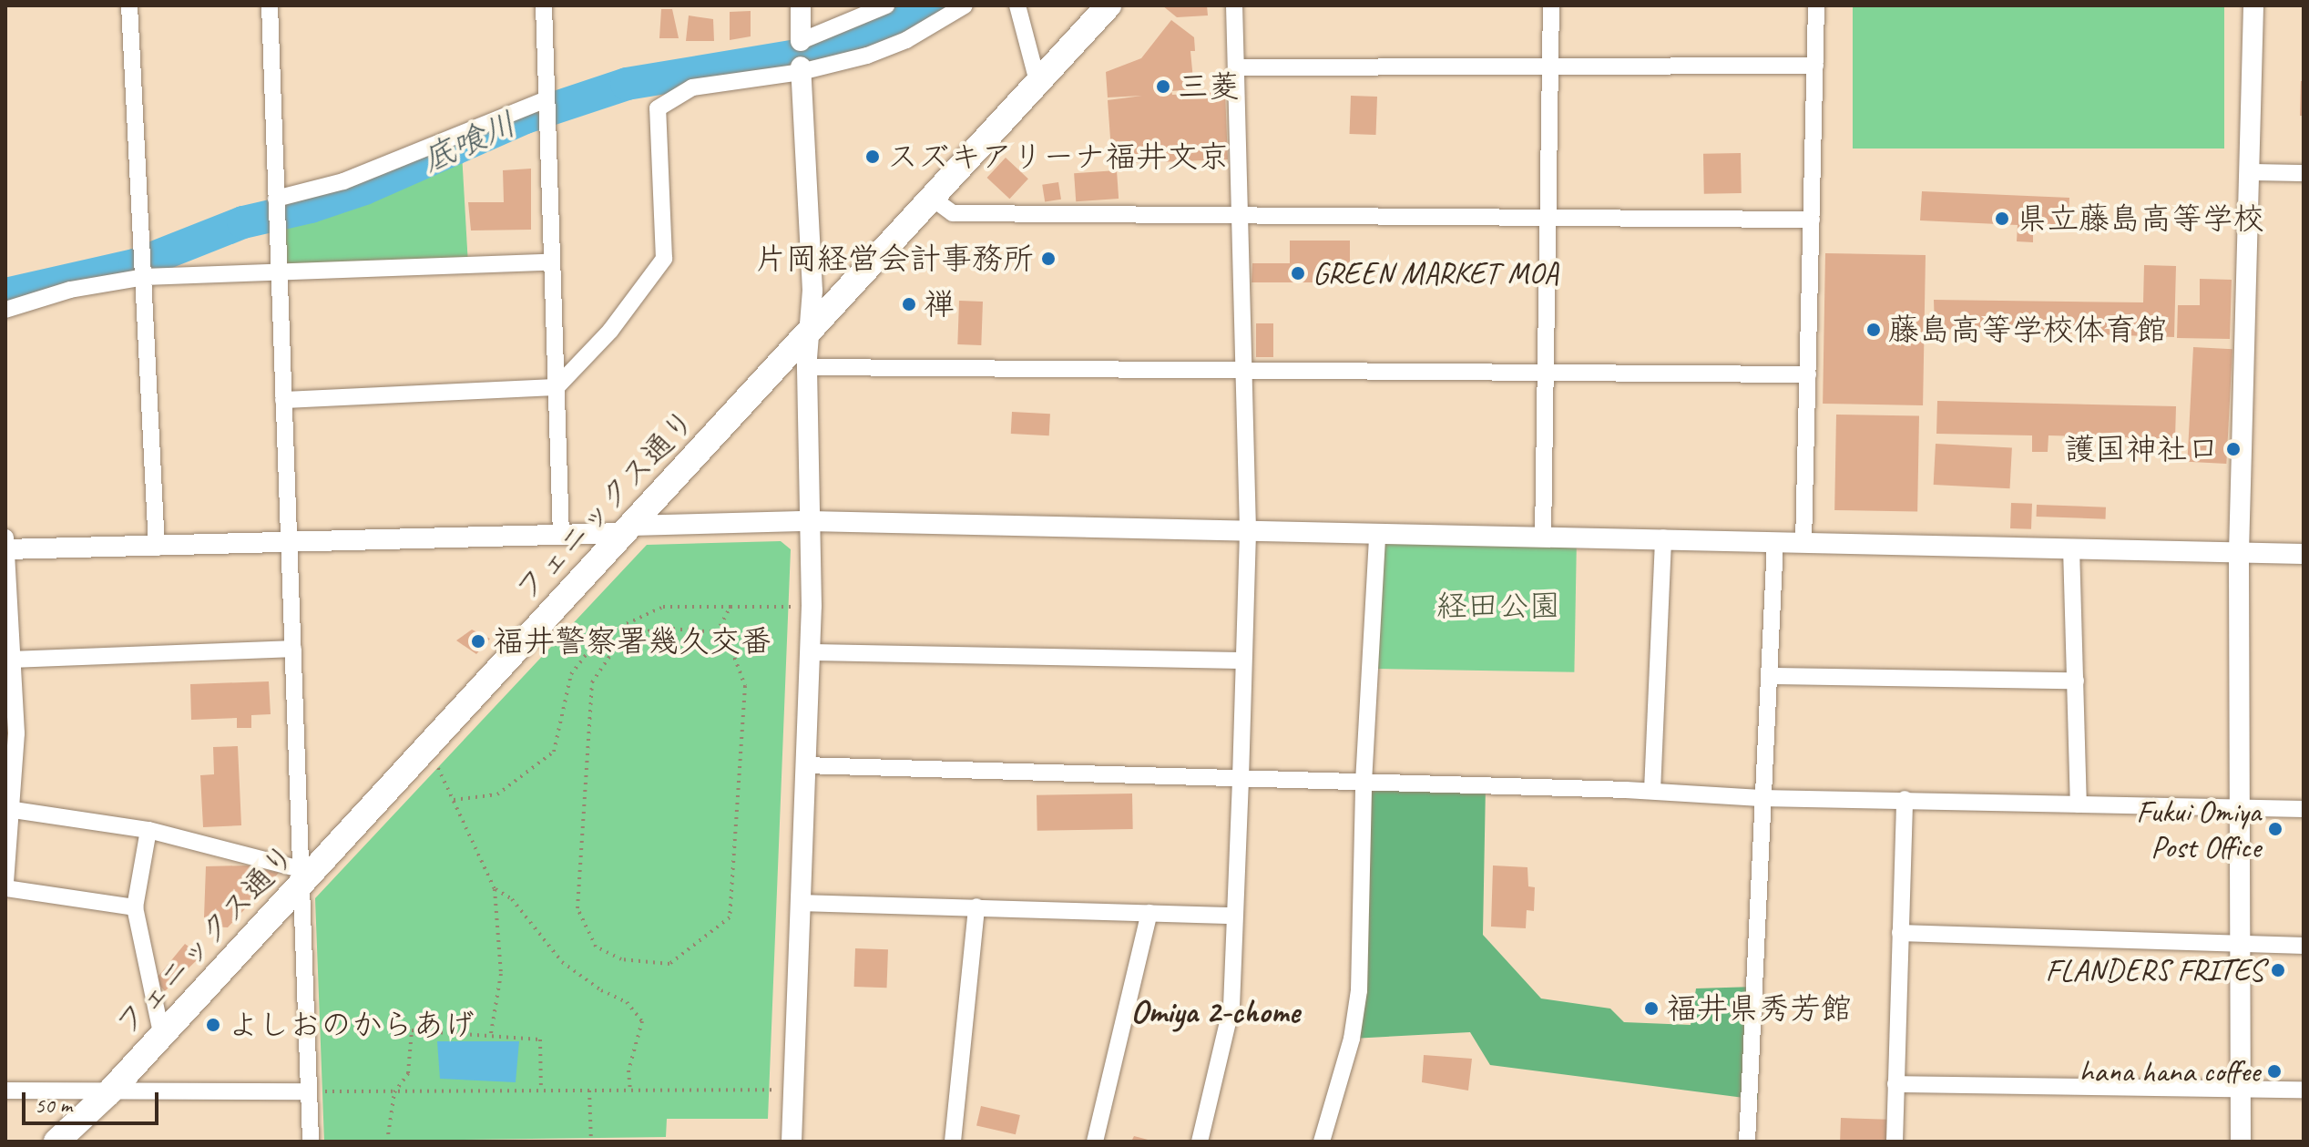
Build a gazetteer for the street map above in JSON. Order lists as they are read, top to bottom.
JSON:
{
  "streets": {
    "main road": ["フェニックス通り"]
  },
  "districts": ["Omiya 2-chome"],
  "water": ["底喰川"],
  "parks": ["経田公園"],
  "places": [
    "三菱",
    "スズキアリーナ福井文京",
    "県立藤島高等学校",
    "片岡経営会計事務所",
    "GREEN MARKET MOA",
    "禅",
    "藤島高等学校体育館",
    "護国神社口",
    "福井警察署幾久交番",
    "Fukui Omiya Post Office",
    "FLANDERS FRITES",
    "福井県秀芳館",
    "よしおのからあげ",
    "hana hana coffee"
  ],
  "scale_bar": "50 m"
}
